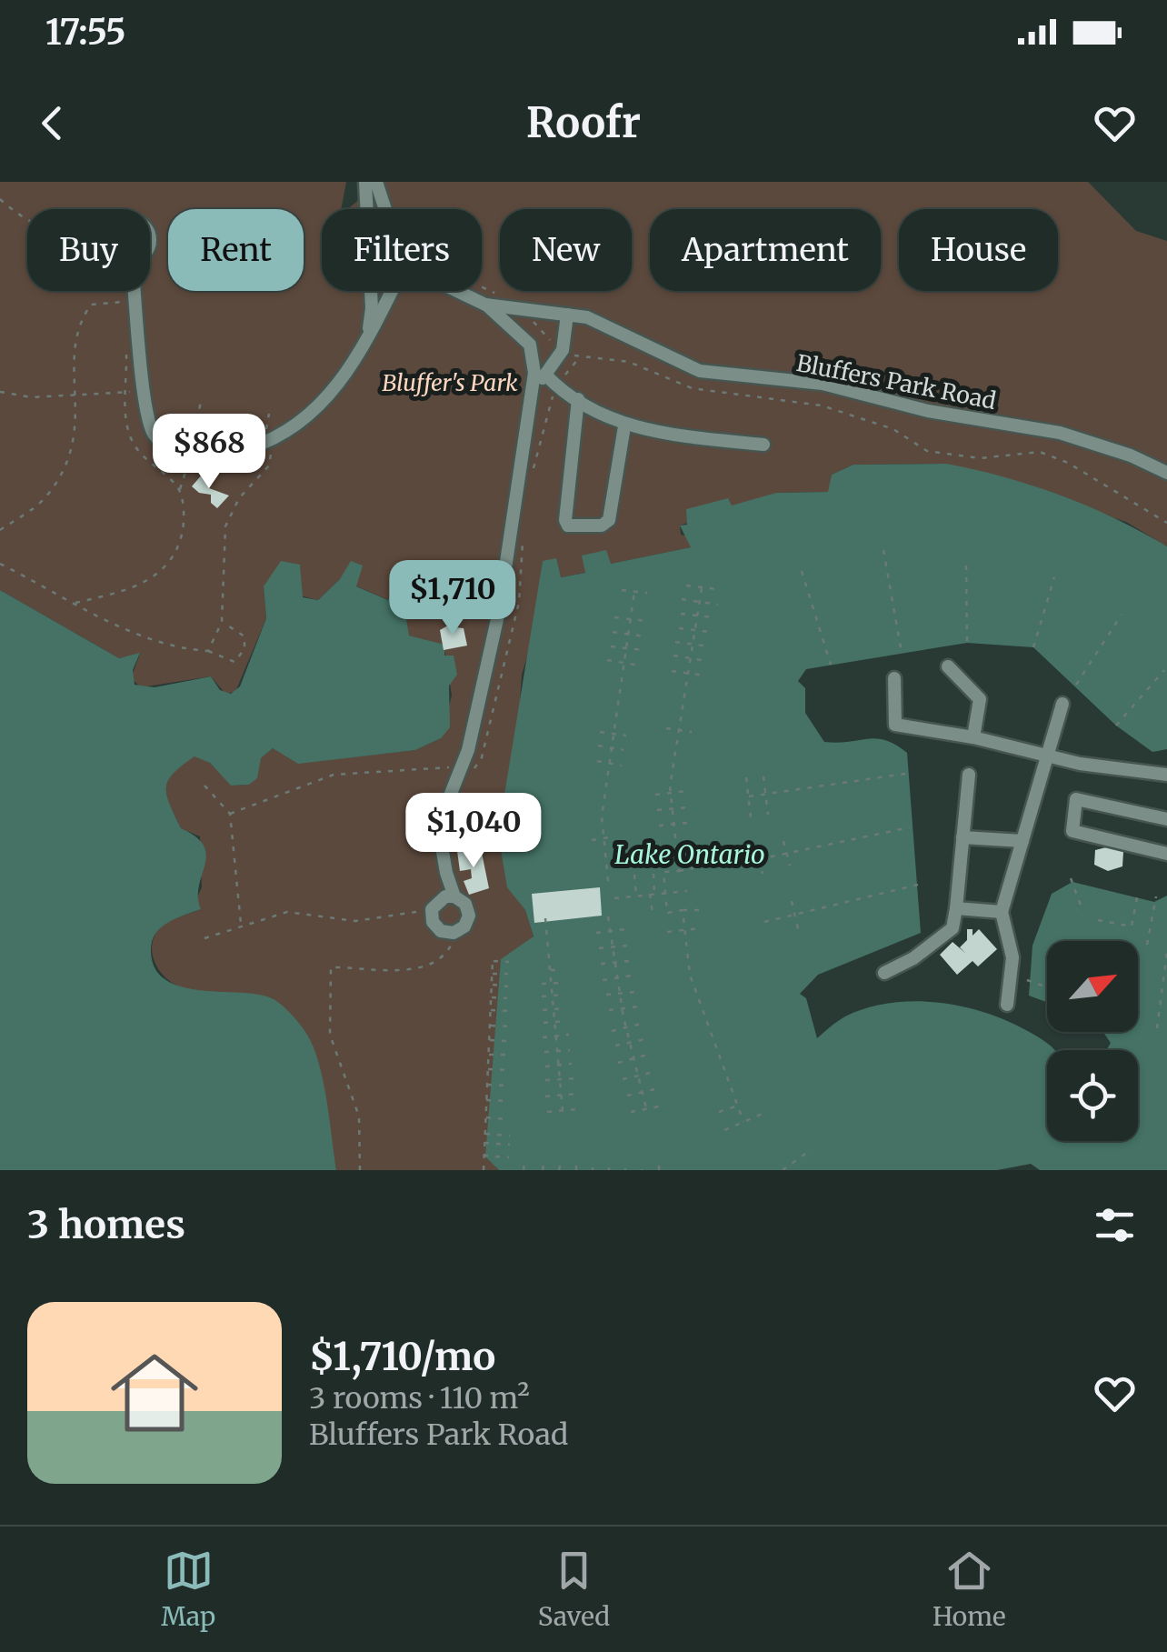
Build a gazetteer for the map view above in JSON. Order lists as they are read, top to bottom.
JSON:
{
  "streets": {
    "street": ["Bluffers Park Road"]
  },
  "water": ["Lake Ontario"],
  "parks": ["Bluffer's Park"],
  "north": "top right",
  "page": {
    "status": "17:55",
    "header": "Roofr",
    "chip": [
      "Buy",
      "Rent",
      "Filters",
      "New",
      "Apartment",
      "House"
    ],
    "price": ["$868", "$1,710", "$1,040"],
    "heading": "3 homes",
    "list": [
      {
        "name": "$1,710/mo",
        "note": "3 rooms · 110 m² · Bluffers Park Road"
      }
    ],
    "tabs": ["Map", "Saved", "Home"]
  }
}
